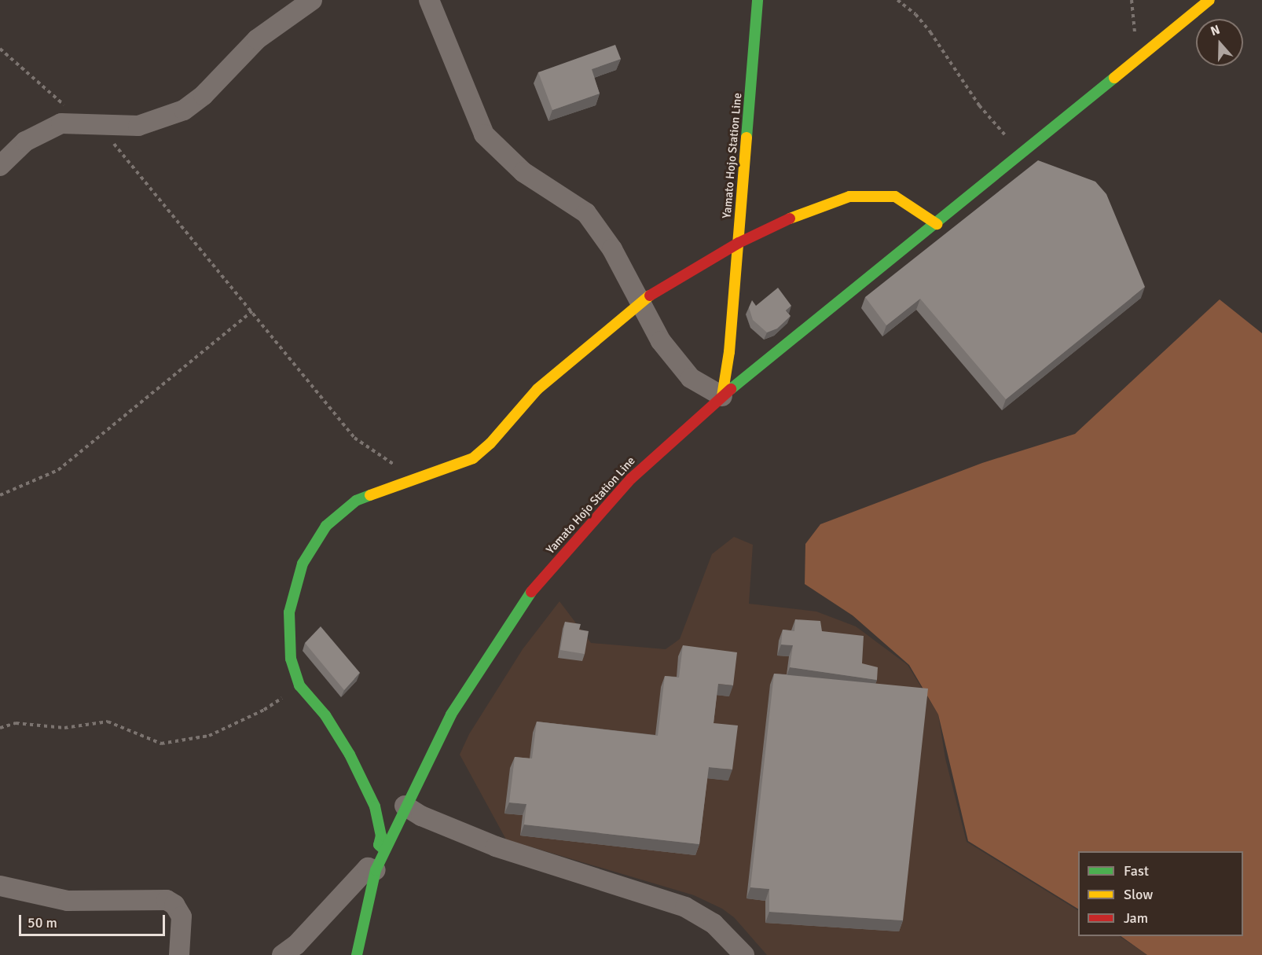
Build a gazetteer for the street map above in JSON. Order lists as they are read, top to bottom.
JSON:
{
  "streets": {
    "street": ["Yamato Hojo Station Line"]
  },
  "legend": ["Fast", "Slow", "Jam"],
  "scale_bar": "50 m",
  "north": "top"
}
